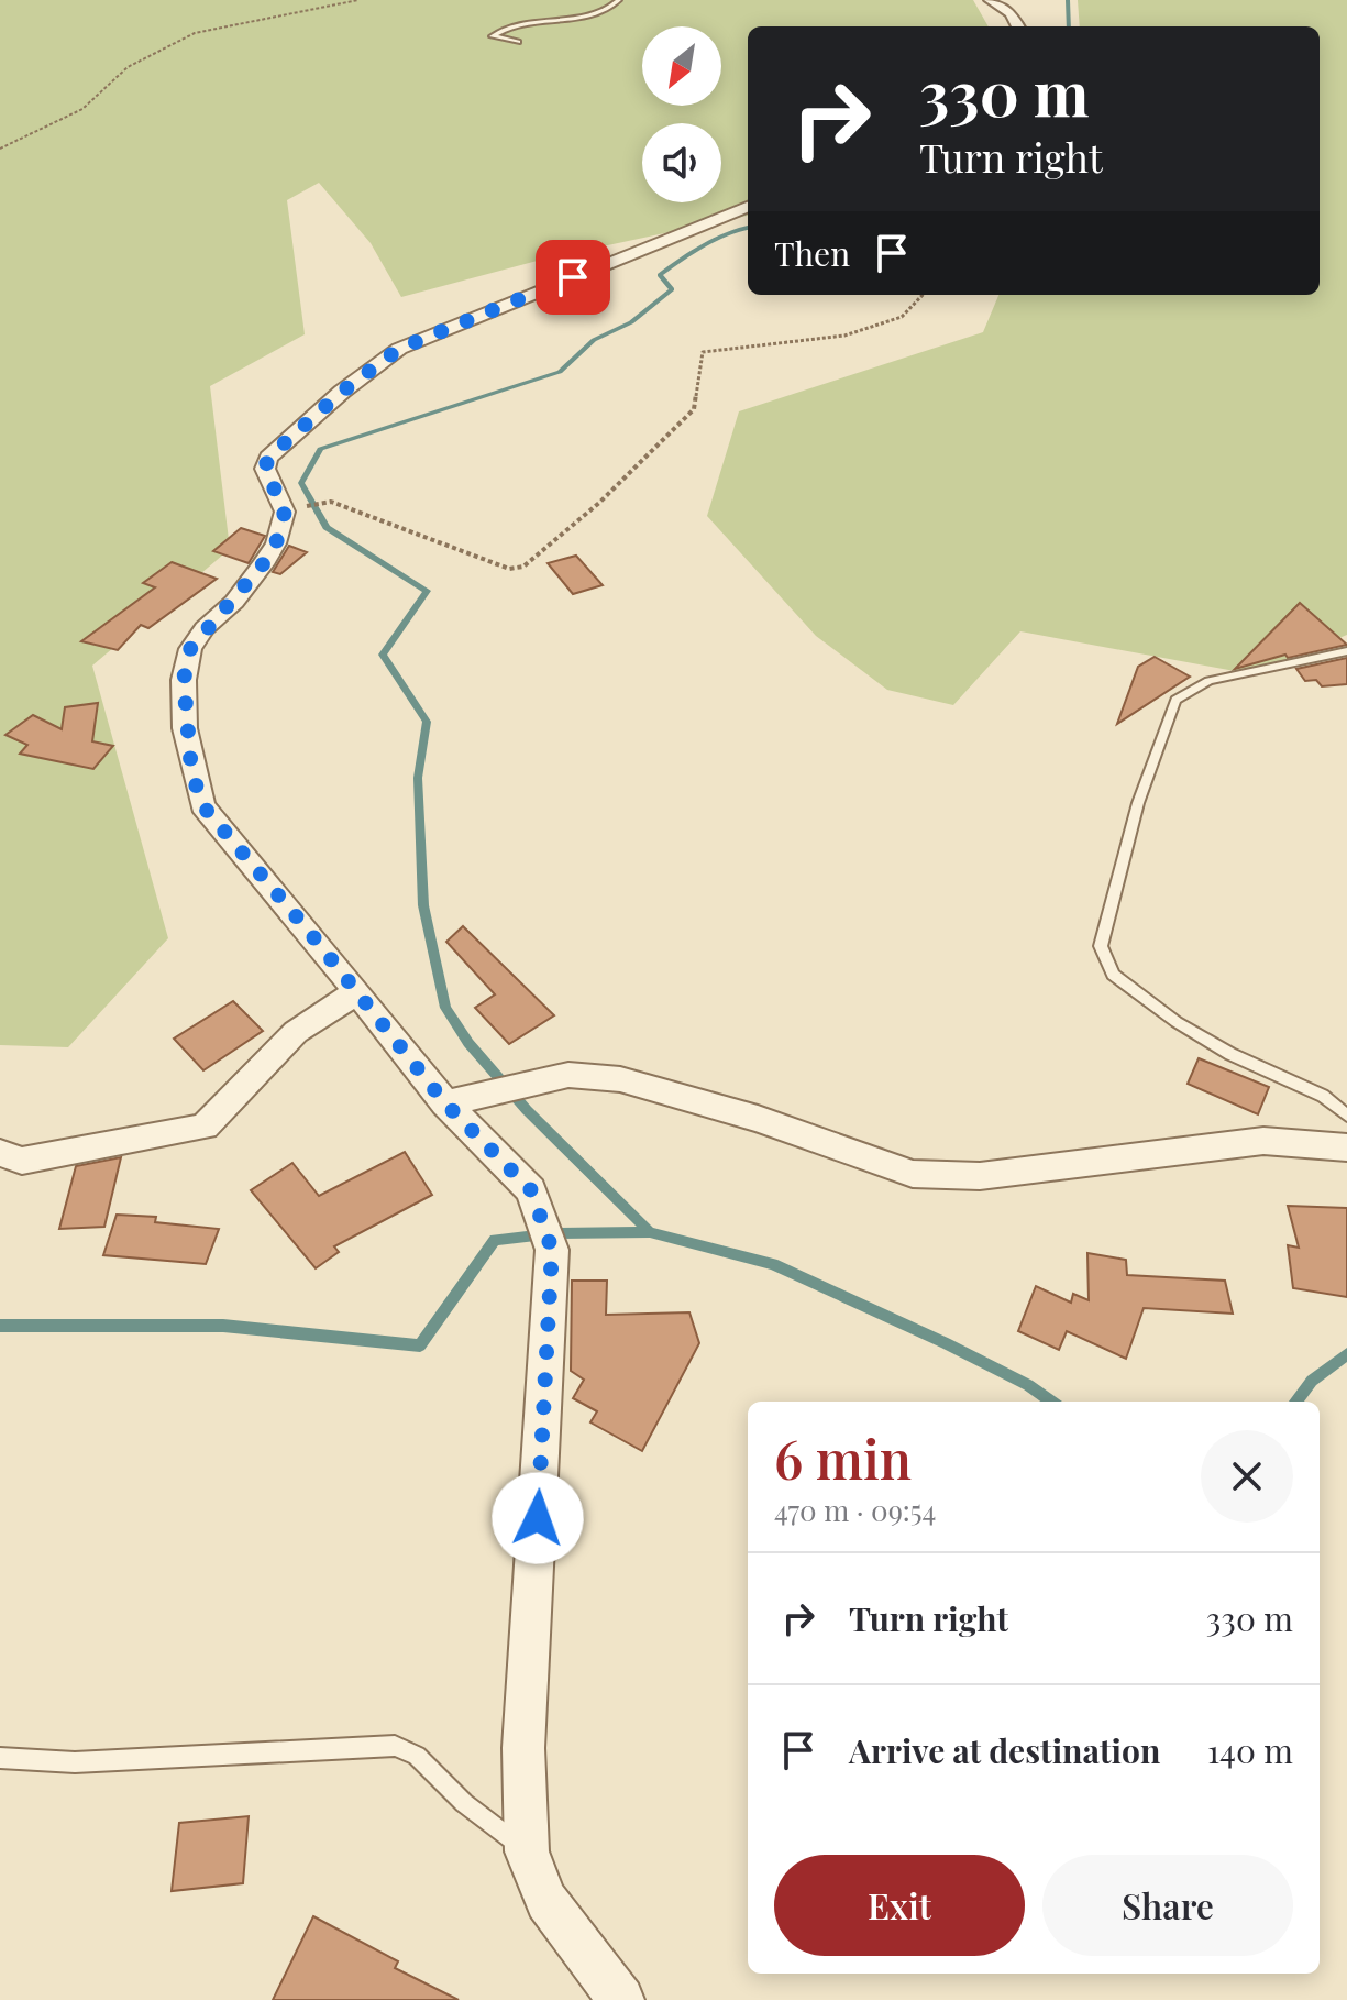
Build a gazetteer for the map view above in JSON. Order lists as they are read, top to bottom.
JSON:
{
  "north": "bottom left",
  "page": {
    "turn": ["330 m", "Turn right"],
    "then": "Then",
    "heading": ["6 min", "470 m · 09:54"],
    "list": [
      {
        "name": "Turn right",
        "value": "330 m"
      },
      {
        "name": "Arrive at destination",
        "value": "140 m"
      }
    ],
    "buttons": ["Exit", "Share"]
  }
}
